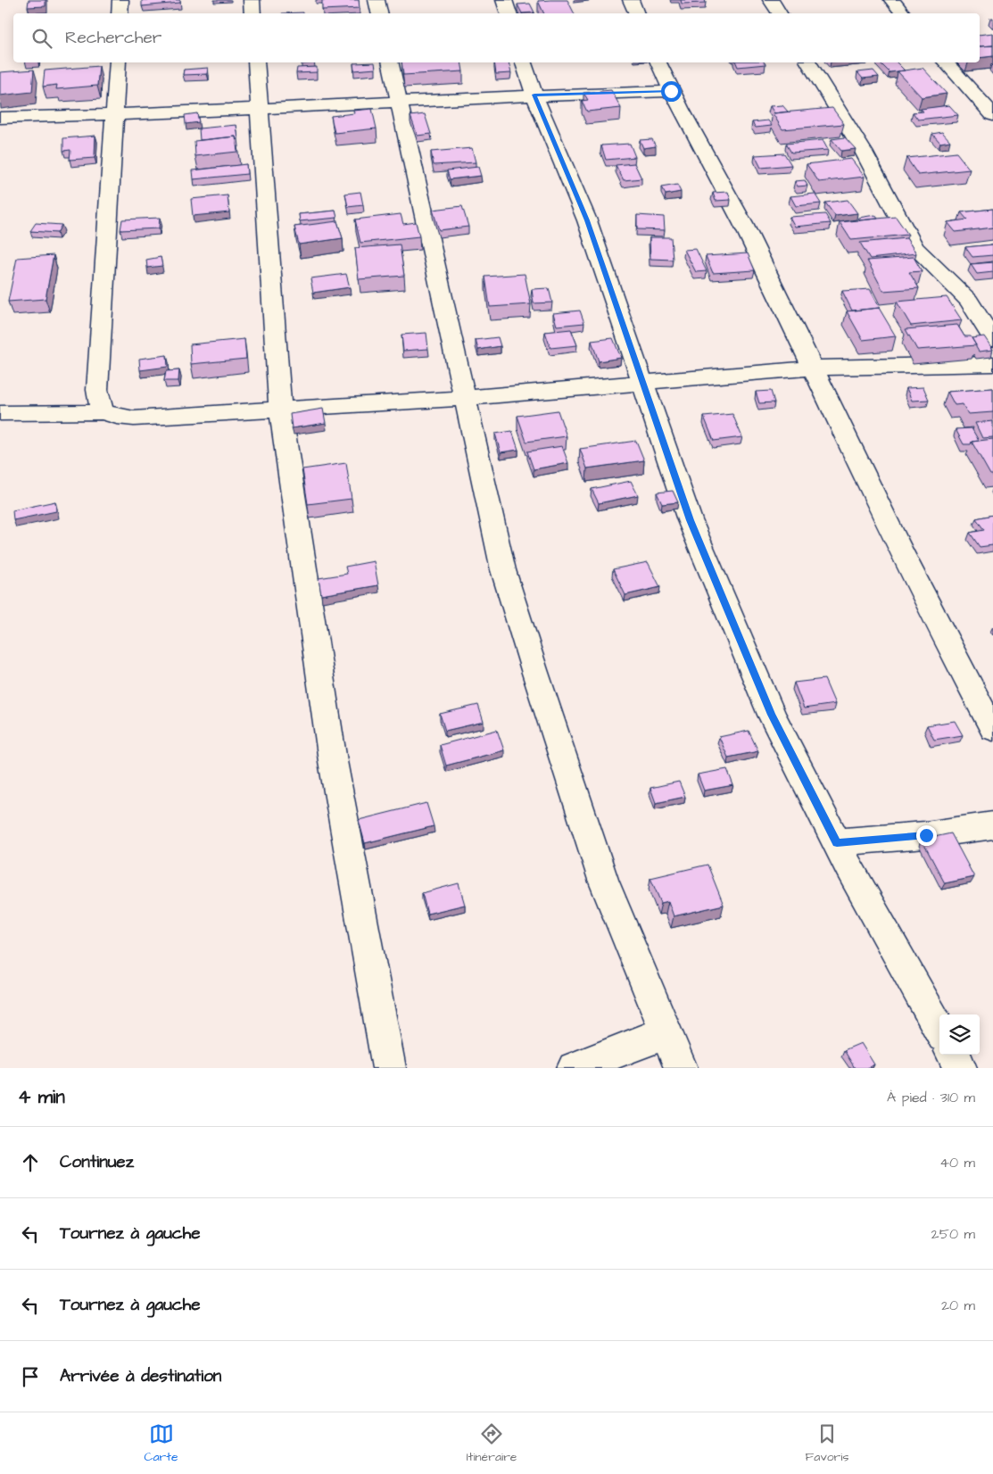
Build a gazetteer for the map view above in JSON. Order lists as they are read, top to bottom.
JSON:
{
  "page": {
    "search": "Rechercher",
    "heading": ["4 min", "À pied · 310 m"],
    "list": [
      ["Continuez", "40 m"],
      ["Tournez à gauche", "250 m"],
      ["Tournez à gauche", "20 m"],
      "Arrivée à destination"
    ],
    "nav": ["Carte", "Itinéraire", "Favoris"]
  }
}
